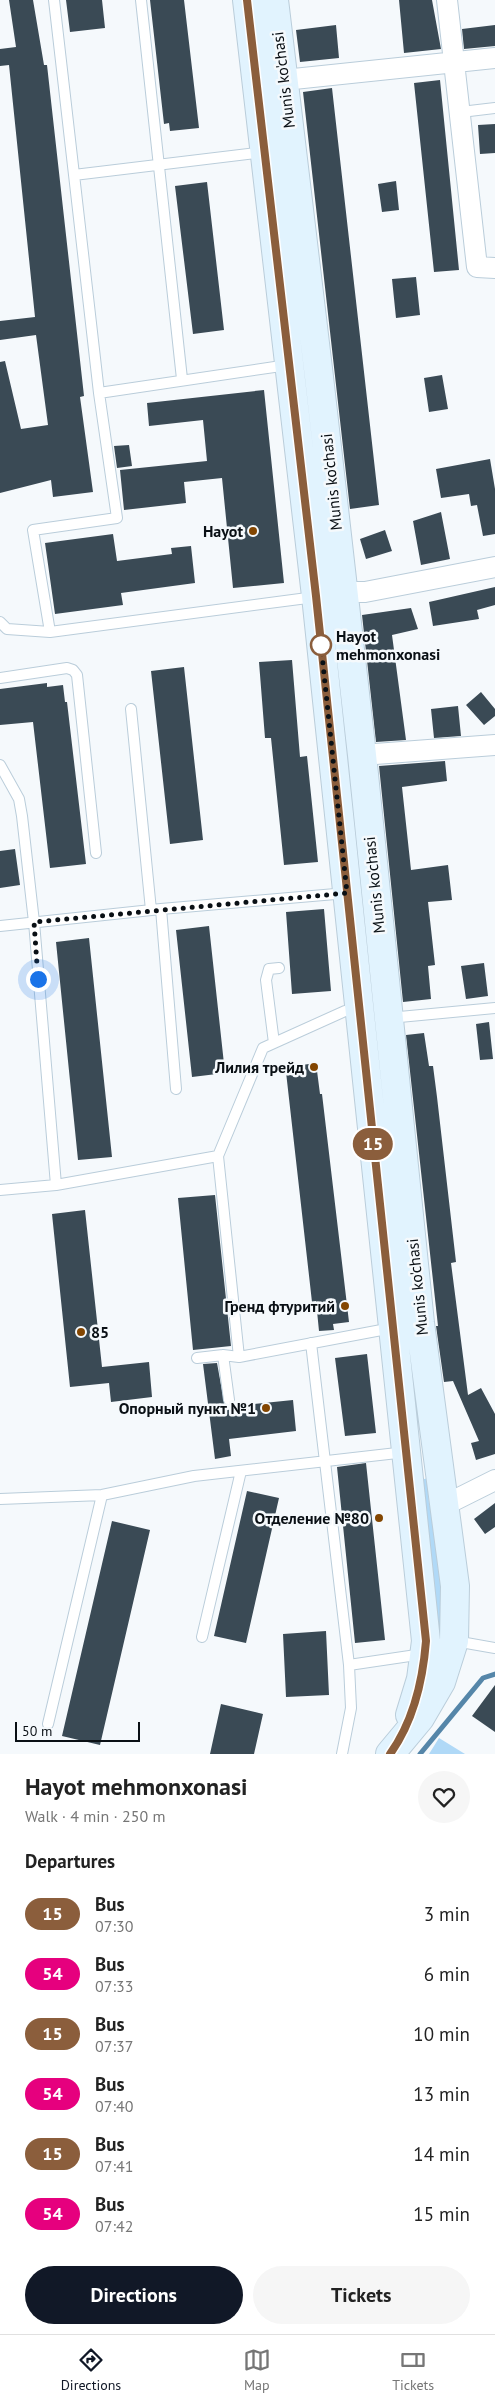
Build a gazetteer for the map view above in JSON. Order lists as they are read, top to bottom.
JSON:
{
  "streets": {
    "street": ["Munis ko'chasi"]
  },
  "places": [
    "Hayot",
    "Hayot mehmonxonasi",
    "Лилия трейд",
    "Гренд фтуритий",
    "85",
    "Опорный пункт №1",
    "Отделение №80"
  ],
  "lines": ["bus line 15"],
  "scale_bar": "50 m",
  "page": {
    "on_map": "15",
    "scale": "50 m",
    "heading": [
      ["Hayot mehmonxonasi", "Walk · 4 min · 250 m"],
      "Departures"
    ],
    "list": [
      {
        "mark": "15",
        "name": "Bus",
        "note": "07:30",
        "value": "3 min"
      },
      {
        "mark": "54",
        "name": "Bus",
        "note": "07:33",
        "value": "6 min"
      },
      {
        "mark": "15",
        "name": "Bus",
        "note": "07:37",
        "value": "10 min"
      },
      {
        "mark": "54",
        "name": "Bus",
        "note": "07:40",
        "value": "13 min"
      },
      {
        "mark": "15",
        "name": "Bus",
        "note": "07:41",
        "value": "14 min"
      },
      {
        "mark": "54",
        "name": "Bus",
        "note": "07:42",
        "value": "15 min"
      }
    ],
    "buttons": ["Directions", "Tickets"],
    "tabs": ["Directions", "Map", "Tickets"]
  }
}
